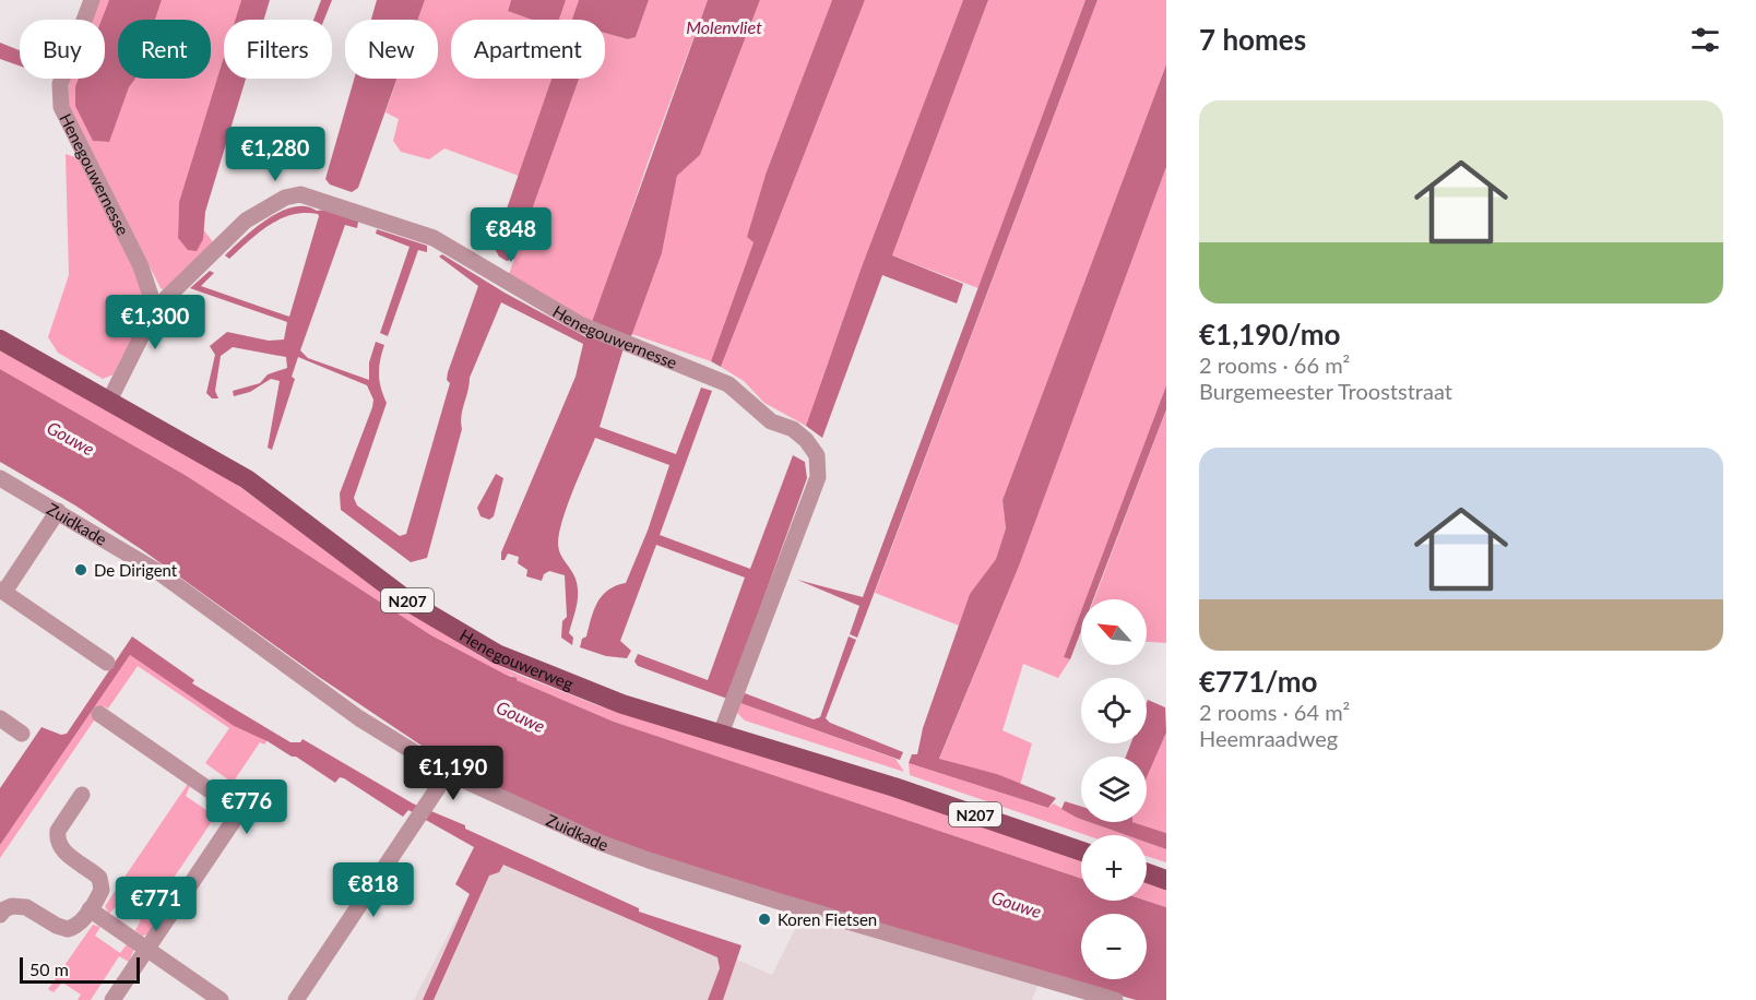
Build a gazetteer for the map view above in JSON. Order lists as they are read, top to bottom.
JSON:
{
  "streets": {
    "main road": ["N207", "Henegouwerweg"],
    "street": ["Henegouwernesse", "Zuidkade"]
  },
  "crossings": [
    ["Henegouwernesse", "Henegouwerweg"]
  ],
  "water": ["Molenvliet", "Gouwe"],
  "places": ["De Dirigent", "Koren Fietsen"],
  "scale_bar": "50 m",
  "north": "top left",
  "page": {
    "heading": "7 homes",
    "chip": [
      "Buy",
      "Rent",
      "Filters",
      "New",
      "Apartment"
    ],
    "list": [
      {
        "name": "€1,190/mo",
        "note": "2 rooms · 66 m² · Burgemeester Trooststraat"
      },
      {
        "name": "€771/mo",
        "note": "2 rooms · 64 m² · Heemraadweg"
      }
    ],
    "price": [
      "€1,280",
      "€848",
      "€1,300",
      "€1,190",
      "€776",
      "€818",
      "€771"
    ],
    "map_buttons": ["+", "−"],
    "scale": "50 m"
  }
}
